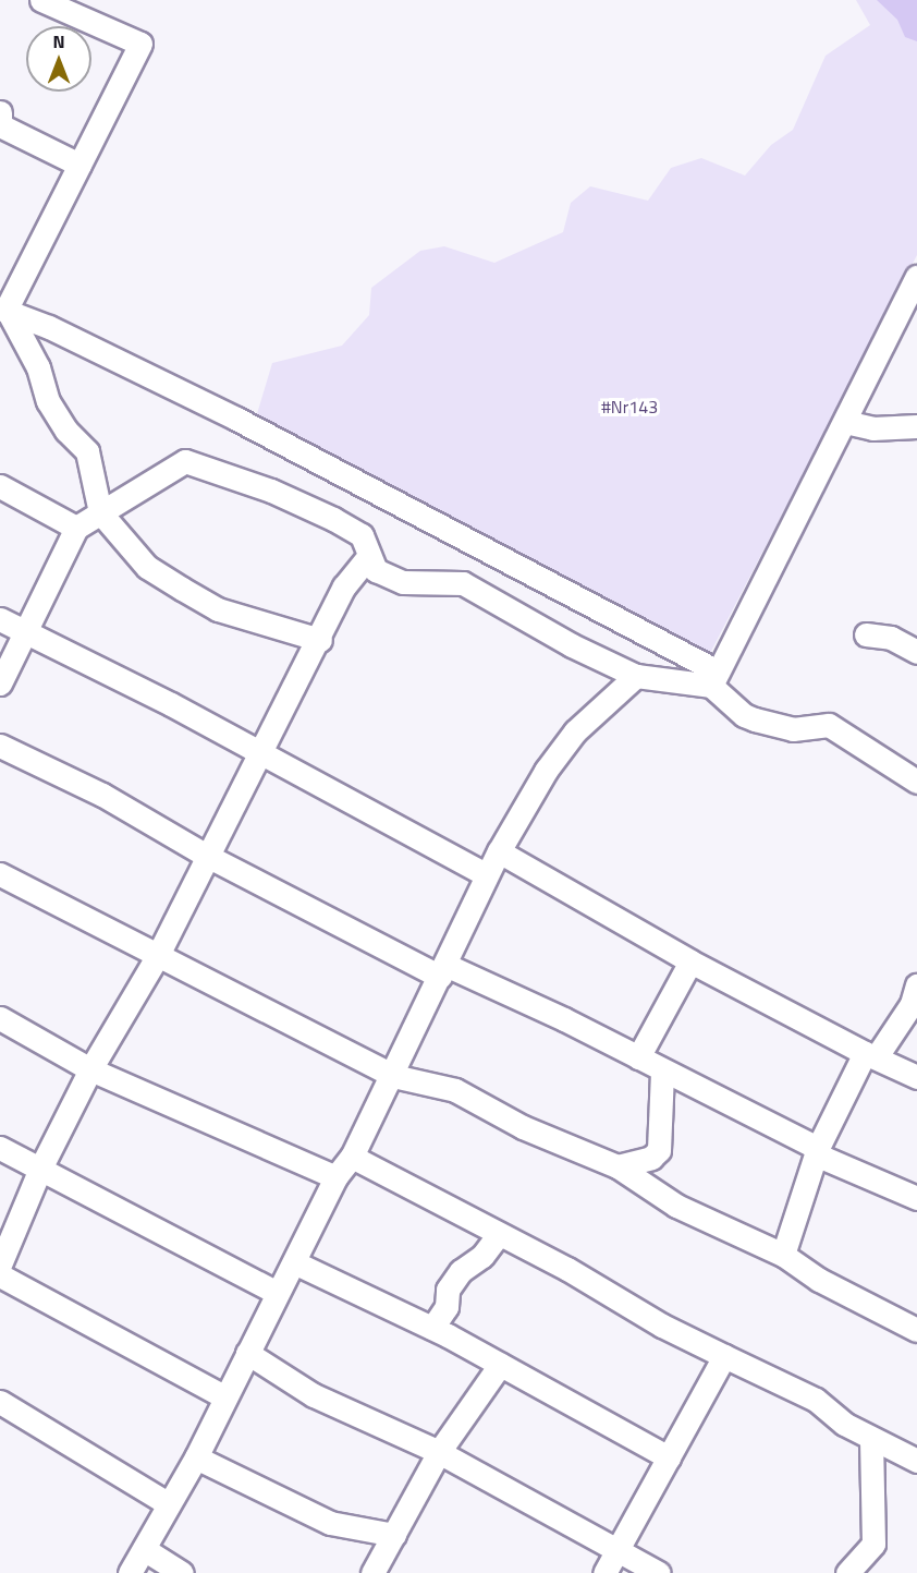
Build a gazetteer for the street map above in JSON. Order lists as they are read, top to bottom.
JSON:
{
  "parks": ["#Nr143"],
  "north": "top"
}
